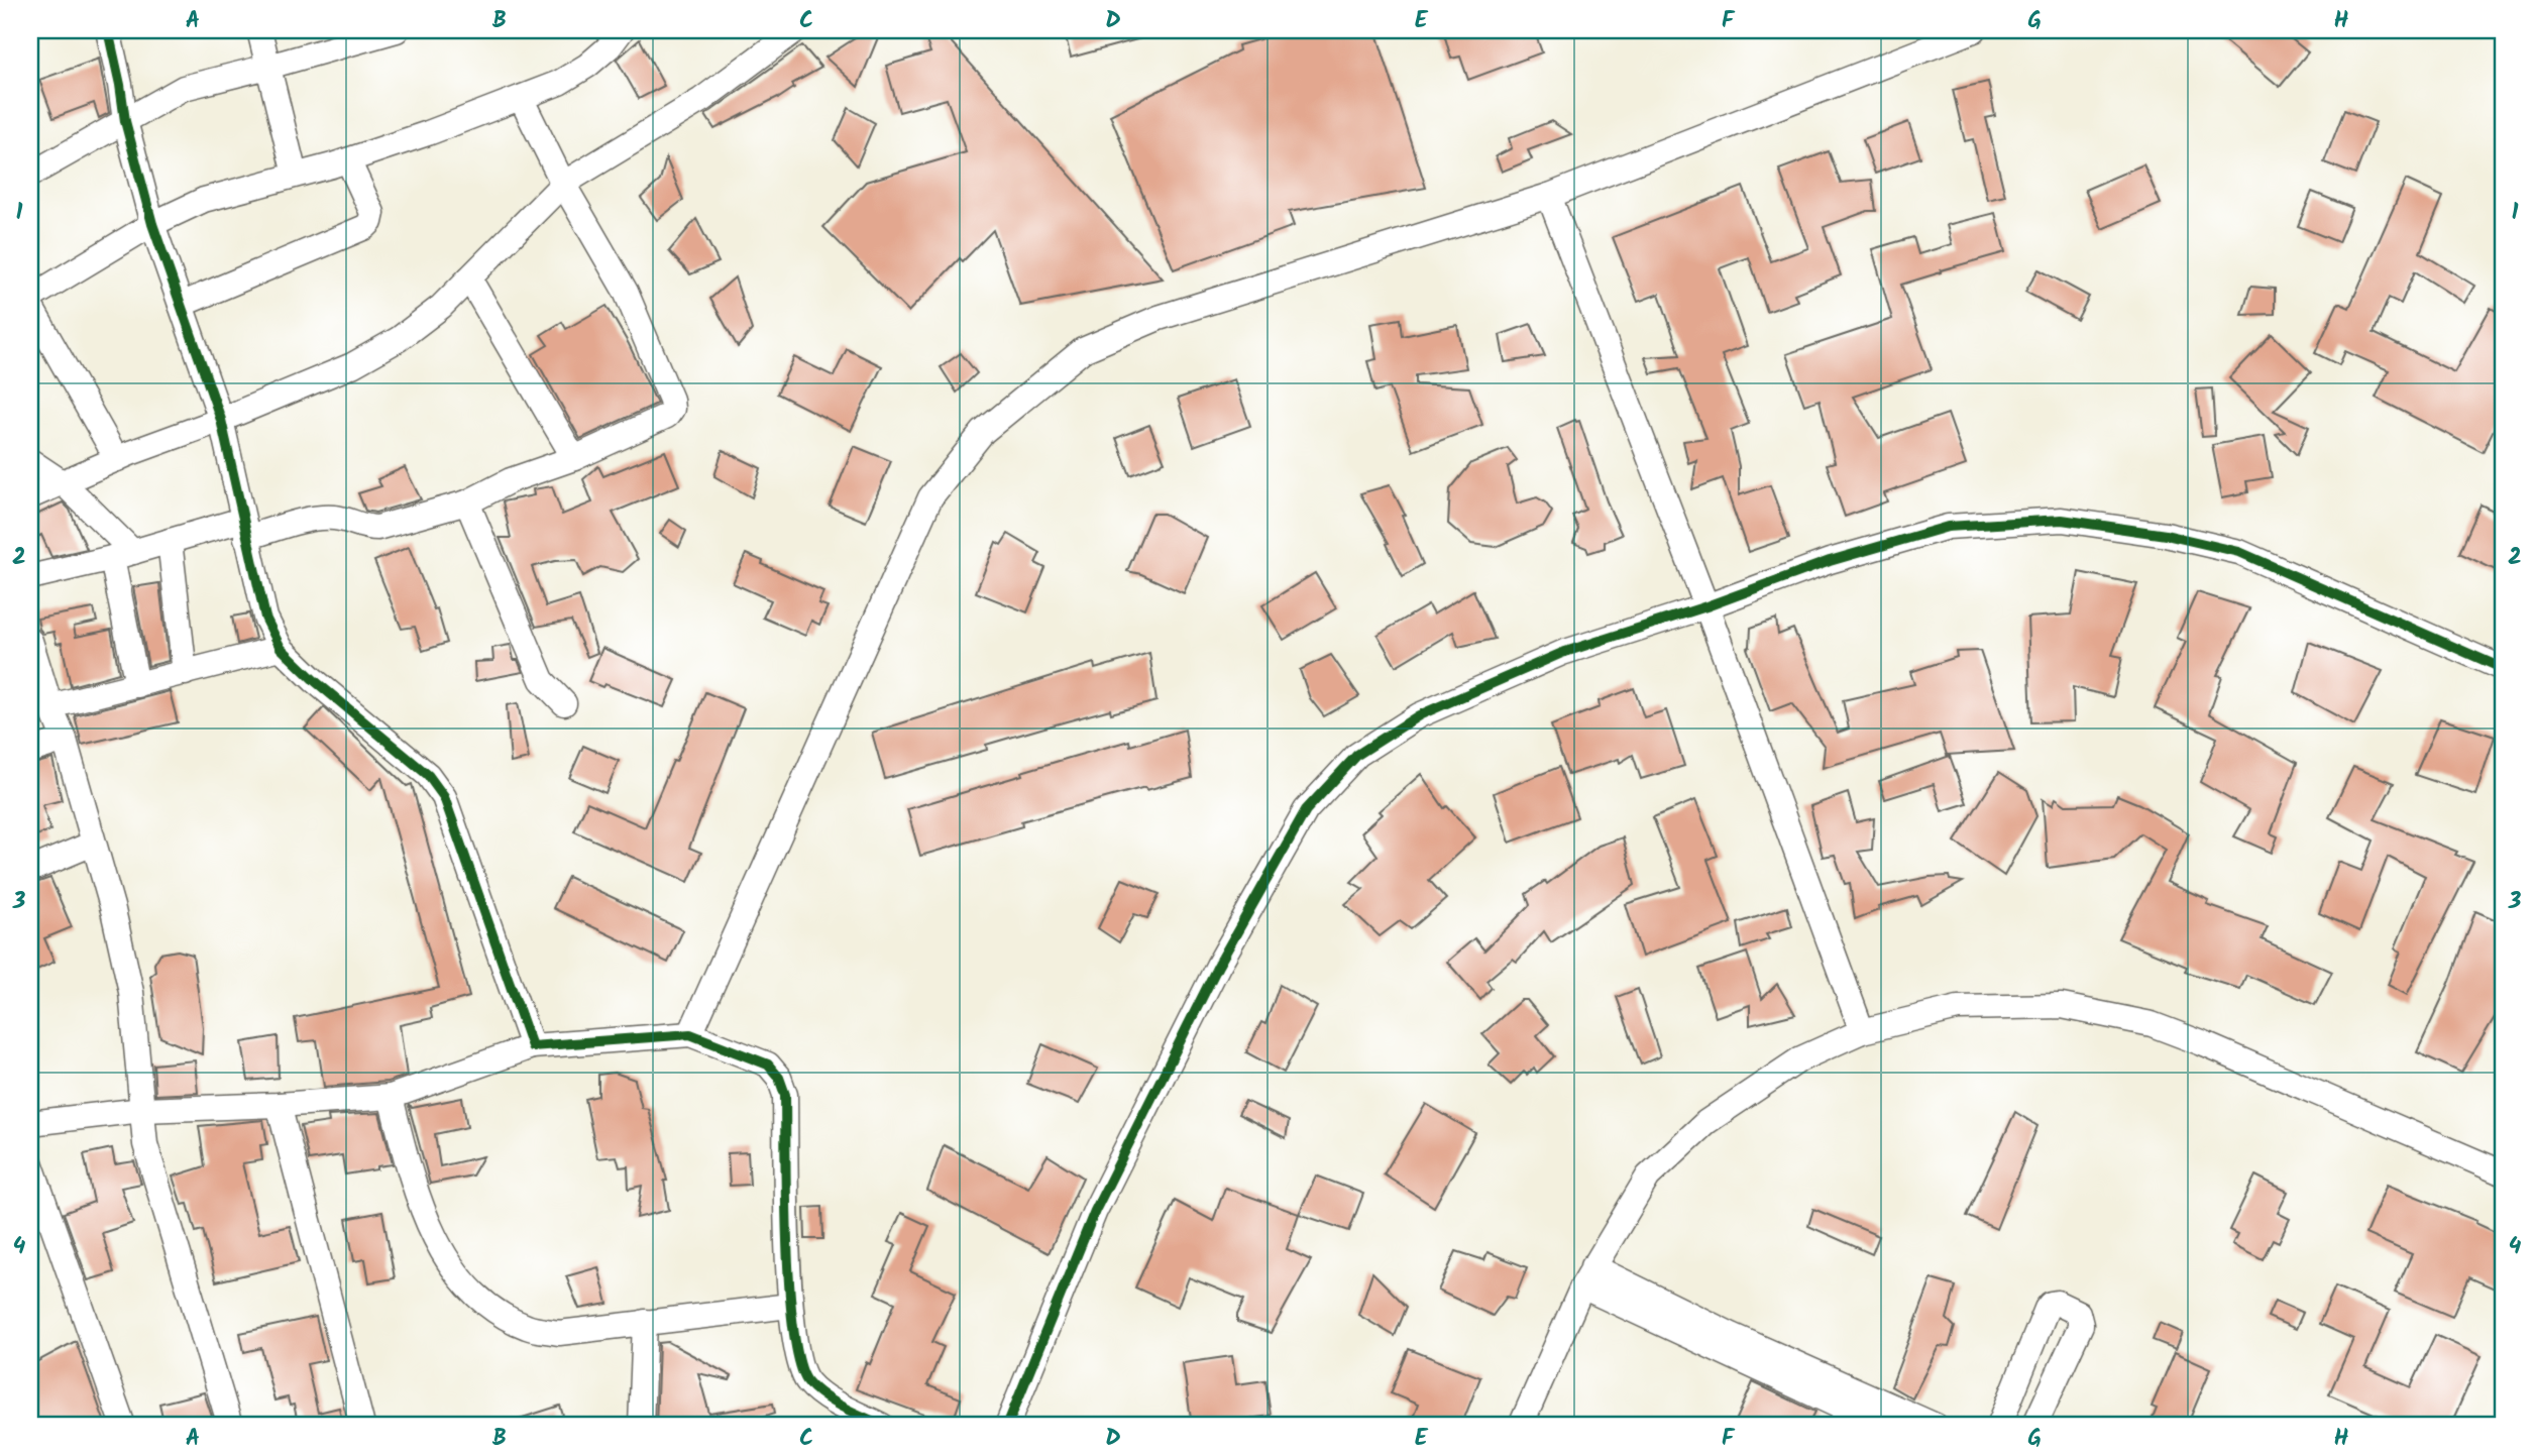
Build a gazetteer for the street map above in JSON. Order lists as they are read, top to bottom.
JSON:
{
  "grid": {
    "columns": [
      "A",
      "B",
      "C",
      "D",
      "E",
      "F",
      "G",
      "H"
    ],
    "rows": [
      "1",
      "2",
      "3",
      "4"
    ]
  }
}
